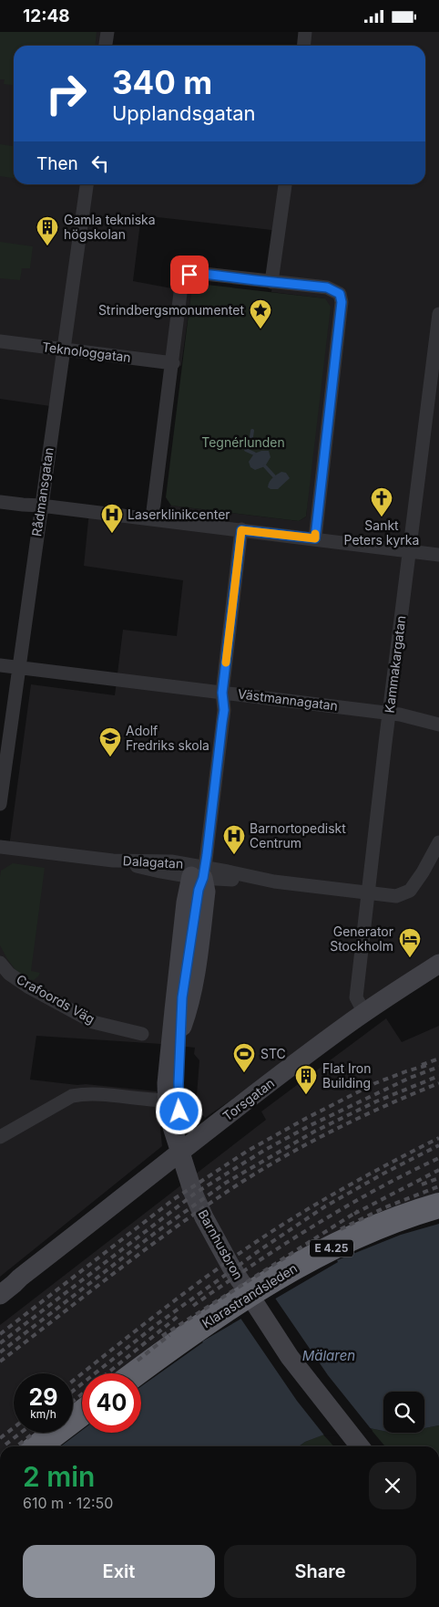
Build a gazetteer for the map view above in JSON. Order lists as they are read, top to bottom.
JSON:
{
  "streets": {
    "highway": ["E 4.25", "Klarastrandsleden"],
    "street": [
      "Teknologgatan",
      "Rådmansgatan",
      "Kammakargatan",
      "Västmannagatan",
      "Dalagatan",
      "Crafoords Väg",
      "Torsgatan",
      "Barnhusbron"
    ]
  },
  "crossings": [
    ["Teknologgatan", "Rådmansgatan"],
    ["Rådmansgatan", "Västmannagatan"],
    ["Kammakargatan", "Västmannagatan"],
    ["Kammakargatan", "Torsgatan"]
  ],
  "water": ["Mälaren"],
  "parks": ["Tegnérlunden"],
  "places": {
    "building": ["Gamla tekniska högskolan", "Flat Iron Building"],
    "place": ["Strindbergsmonumentet"],
    "church": ["Sankt Peters kyrka"],
    "hospital": ["Laserklinikcenter", "Barnortopediskt Centrum"],
    "school or university": ["Adolf Fredriks skola"],
    "hotel": ["Generator Stockholm"],
    "sports": ["STC"]
  },
  "page": {
    "status": "12:48",
    "turn": ["340 m", "Upplandsgatan"],
    "then": "Then",
    "speed": "29 km/h",
    "limit": "40",
    "heading": ["2 min", "610 m · 12:50"],
    "buttons": ["Exit", "Share"]
  }
}
